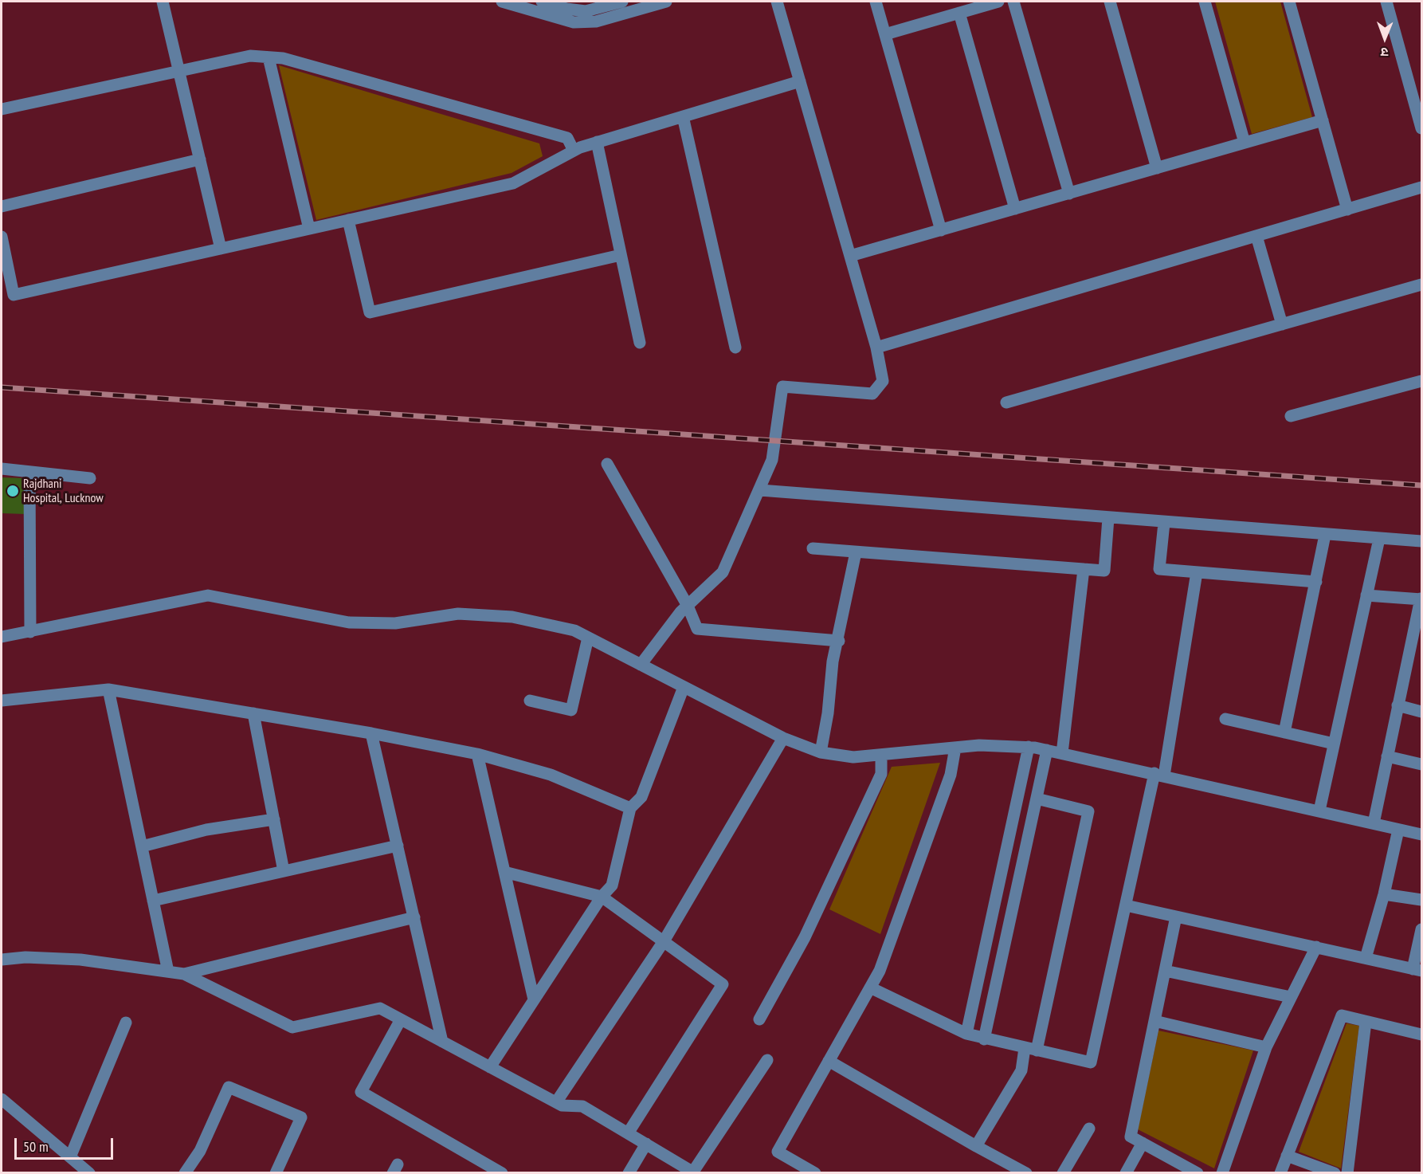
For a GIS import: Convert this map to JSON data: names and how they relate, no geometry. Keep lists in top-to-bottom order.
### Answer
{
  "places": ["Rajdhani Hospital, Lucknow"],
  "scale_bar": "50 m",
  "north": "bottom"
}
